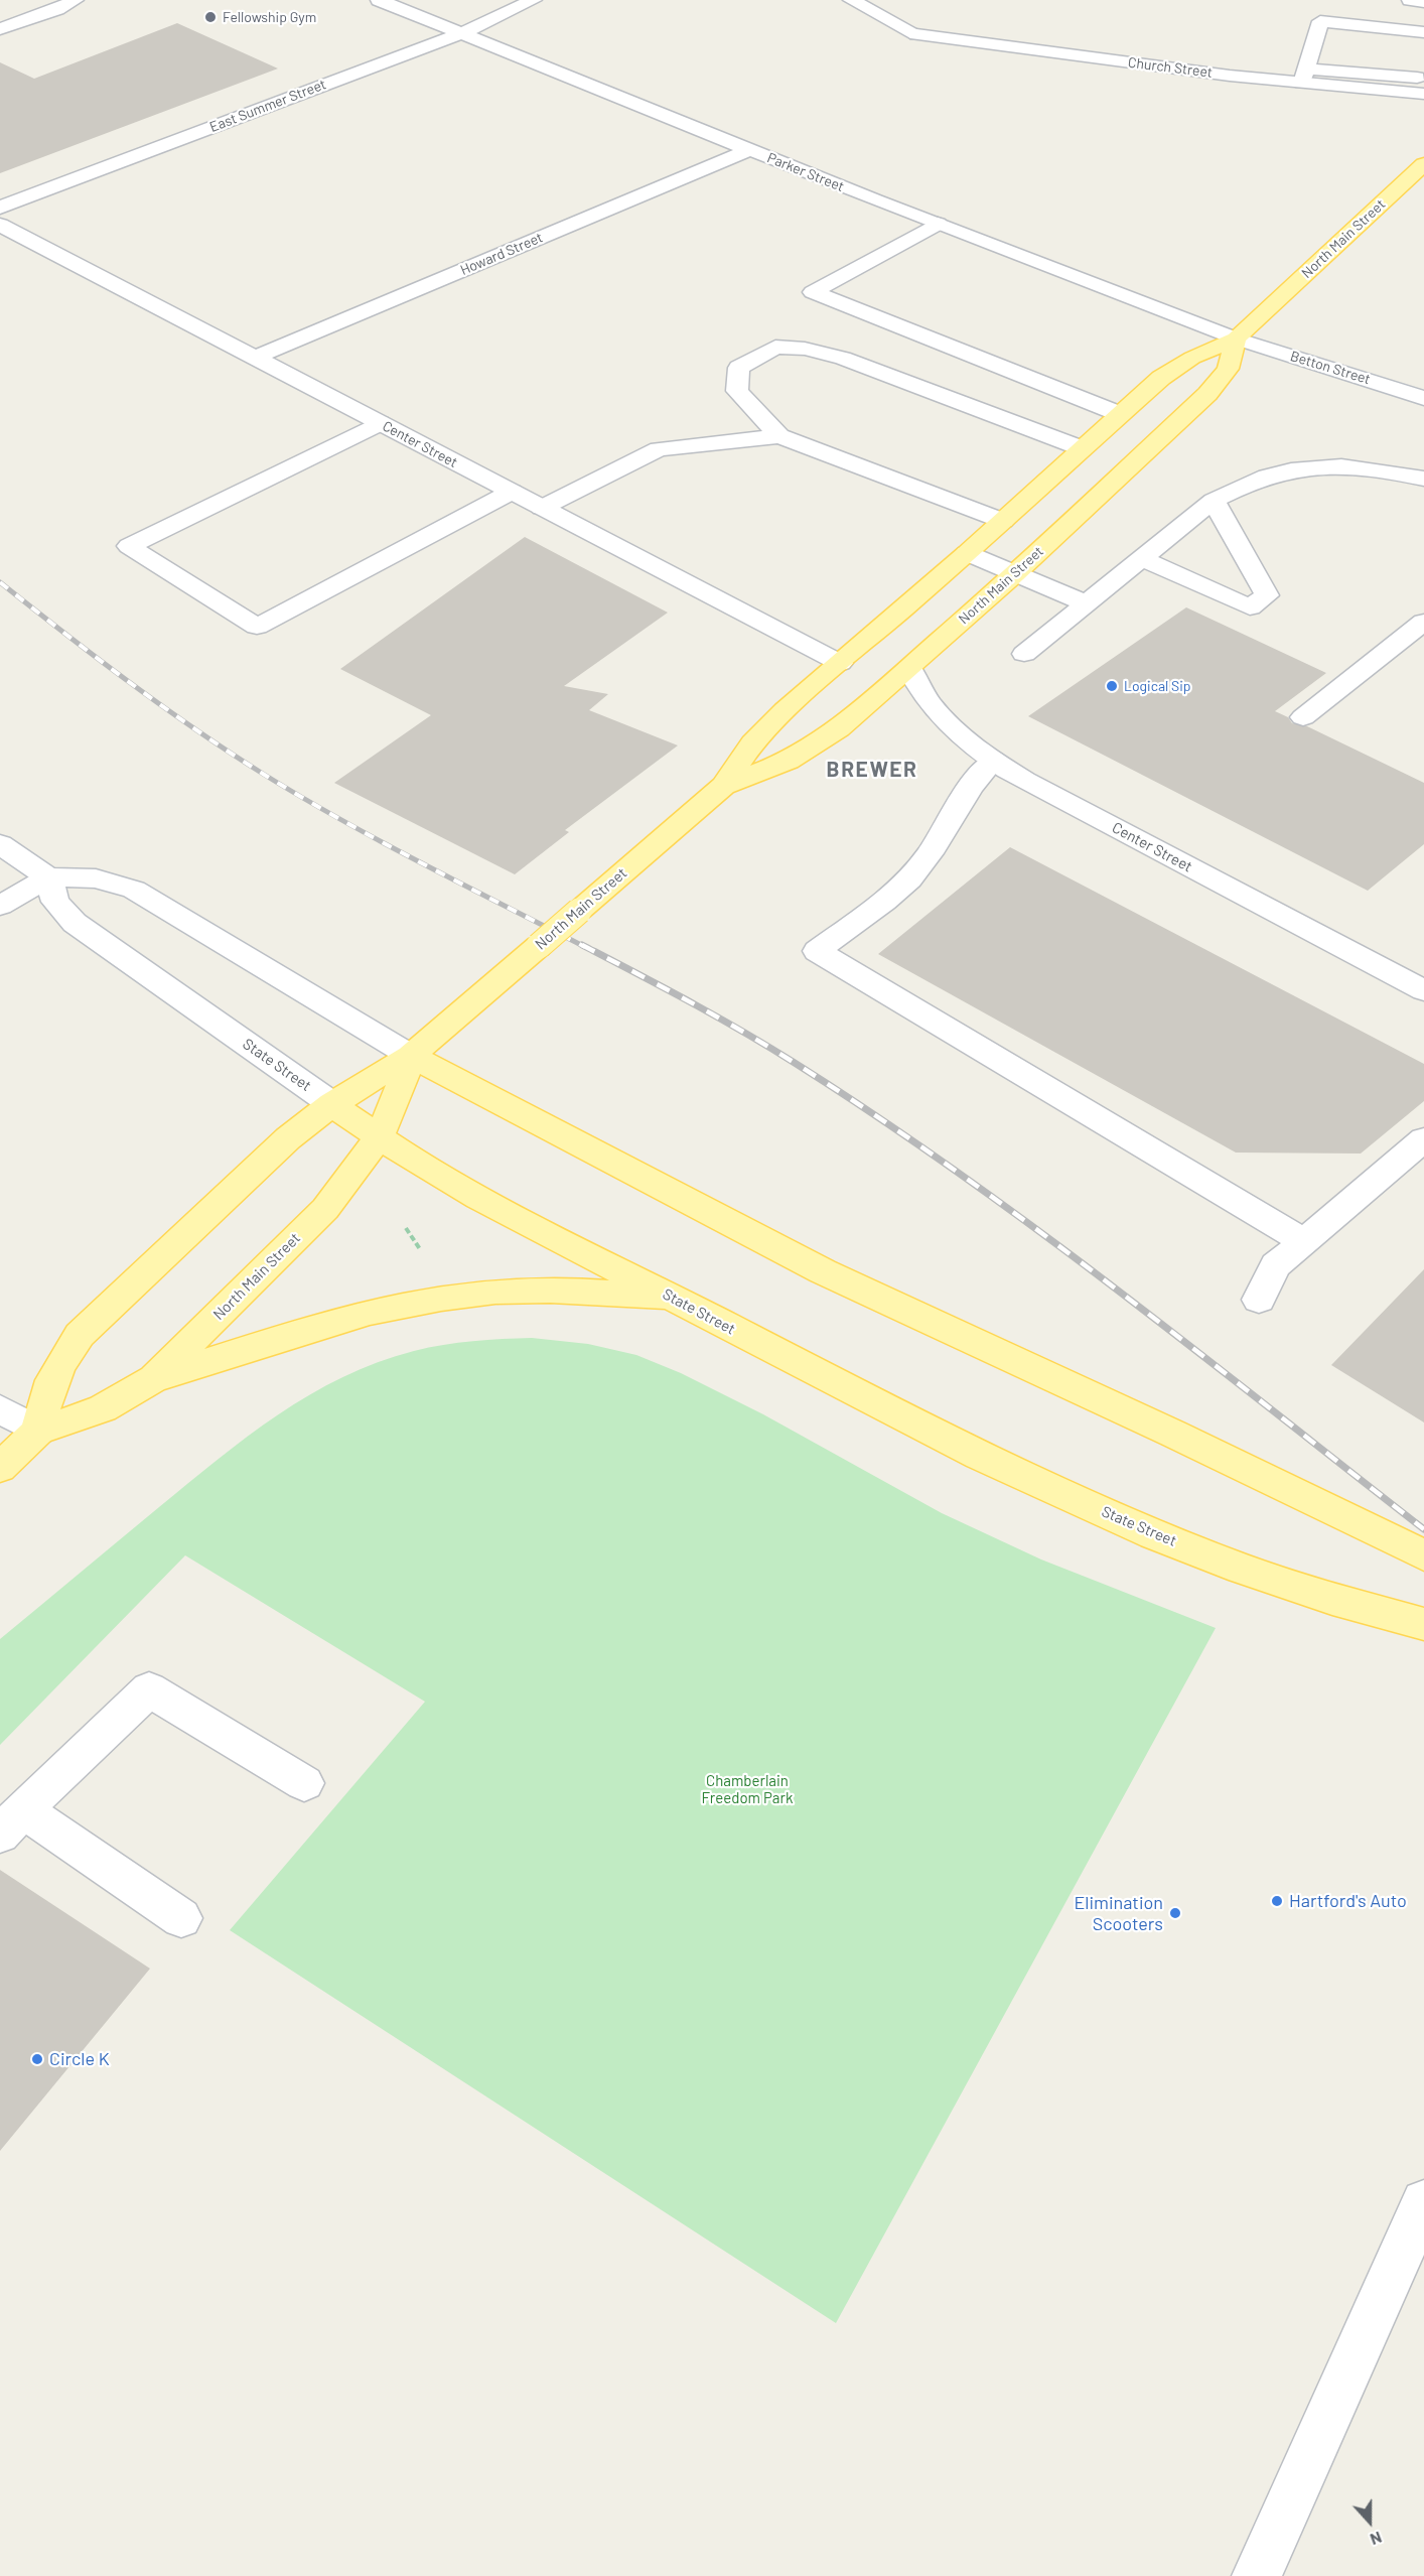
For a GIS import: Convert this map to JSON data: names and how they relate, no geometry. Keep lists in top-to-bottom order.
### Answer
{
  "streets": {
    "main road": ["North Main Street", "State Street"],
    "street": [
      "Church Street",
      "East Summer Street",
      "Parker Street",
      "Howard Street",
      "Betton Street",
      "Center Street"
    ]
  },
  "crossings": [
    ["East Summer Street", "Parker Street"],
    ["Parker Street", "North Main Street"],
    ["Parker Street", "Howard Street"],
    ["Parker Street", "Betton Street"],
    ["North Main Street", "Betton Street"],
    ["North Main Street", "Center Street"],
    ["North Main Street", "State Street"],
    ["Howard Street", "Center Street"]
  ],
  "districts": ["BREWER"],
  "parks": ["Chamberlain Freedom Park"],
  "places": [
    "Fellowship Gym",
    "Logical Sip",
    "Hartford's Auto",
    "Elimination Scooters",
    "Circle K"
  ],
  "north": "bottom"
}
